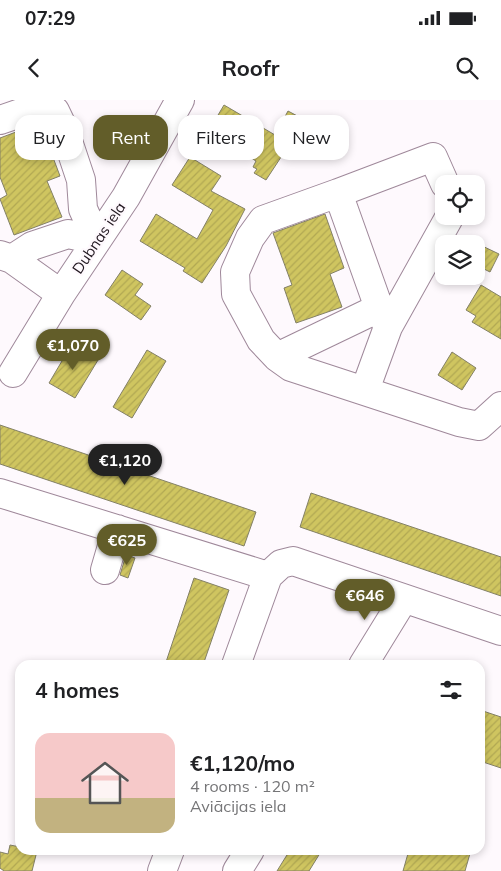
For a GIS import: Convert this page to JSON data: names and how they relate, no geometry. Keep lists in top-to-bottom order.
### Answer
{
  "streets": {
    "street": ["Dubnas iela"]
  },
  "page": {
    "status": "07:29",
    "header": "Roofr",
    "chip": [
      "Buy",
      "Rent",
      "Filters",
      "New"
    ],
    "price": [
      "€1,070",
      "€1,120",
      "€625",
      "€646"
    ],
    "heading": "4 homes",
    "list": [
      {
        "name": "€1,120/mo",
        "note": "4 rooms · 120 m² · Aviācijas iela"
      }
    ]
  }
}
